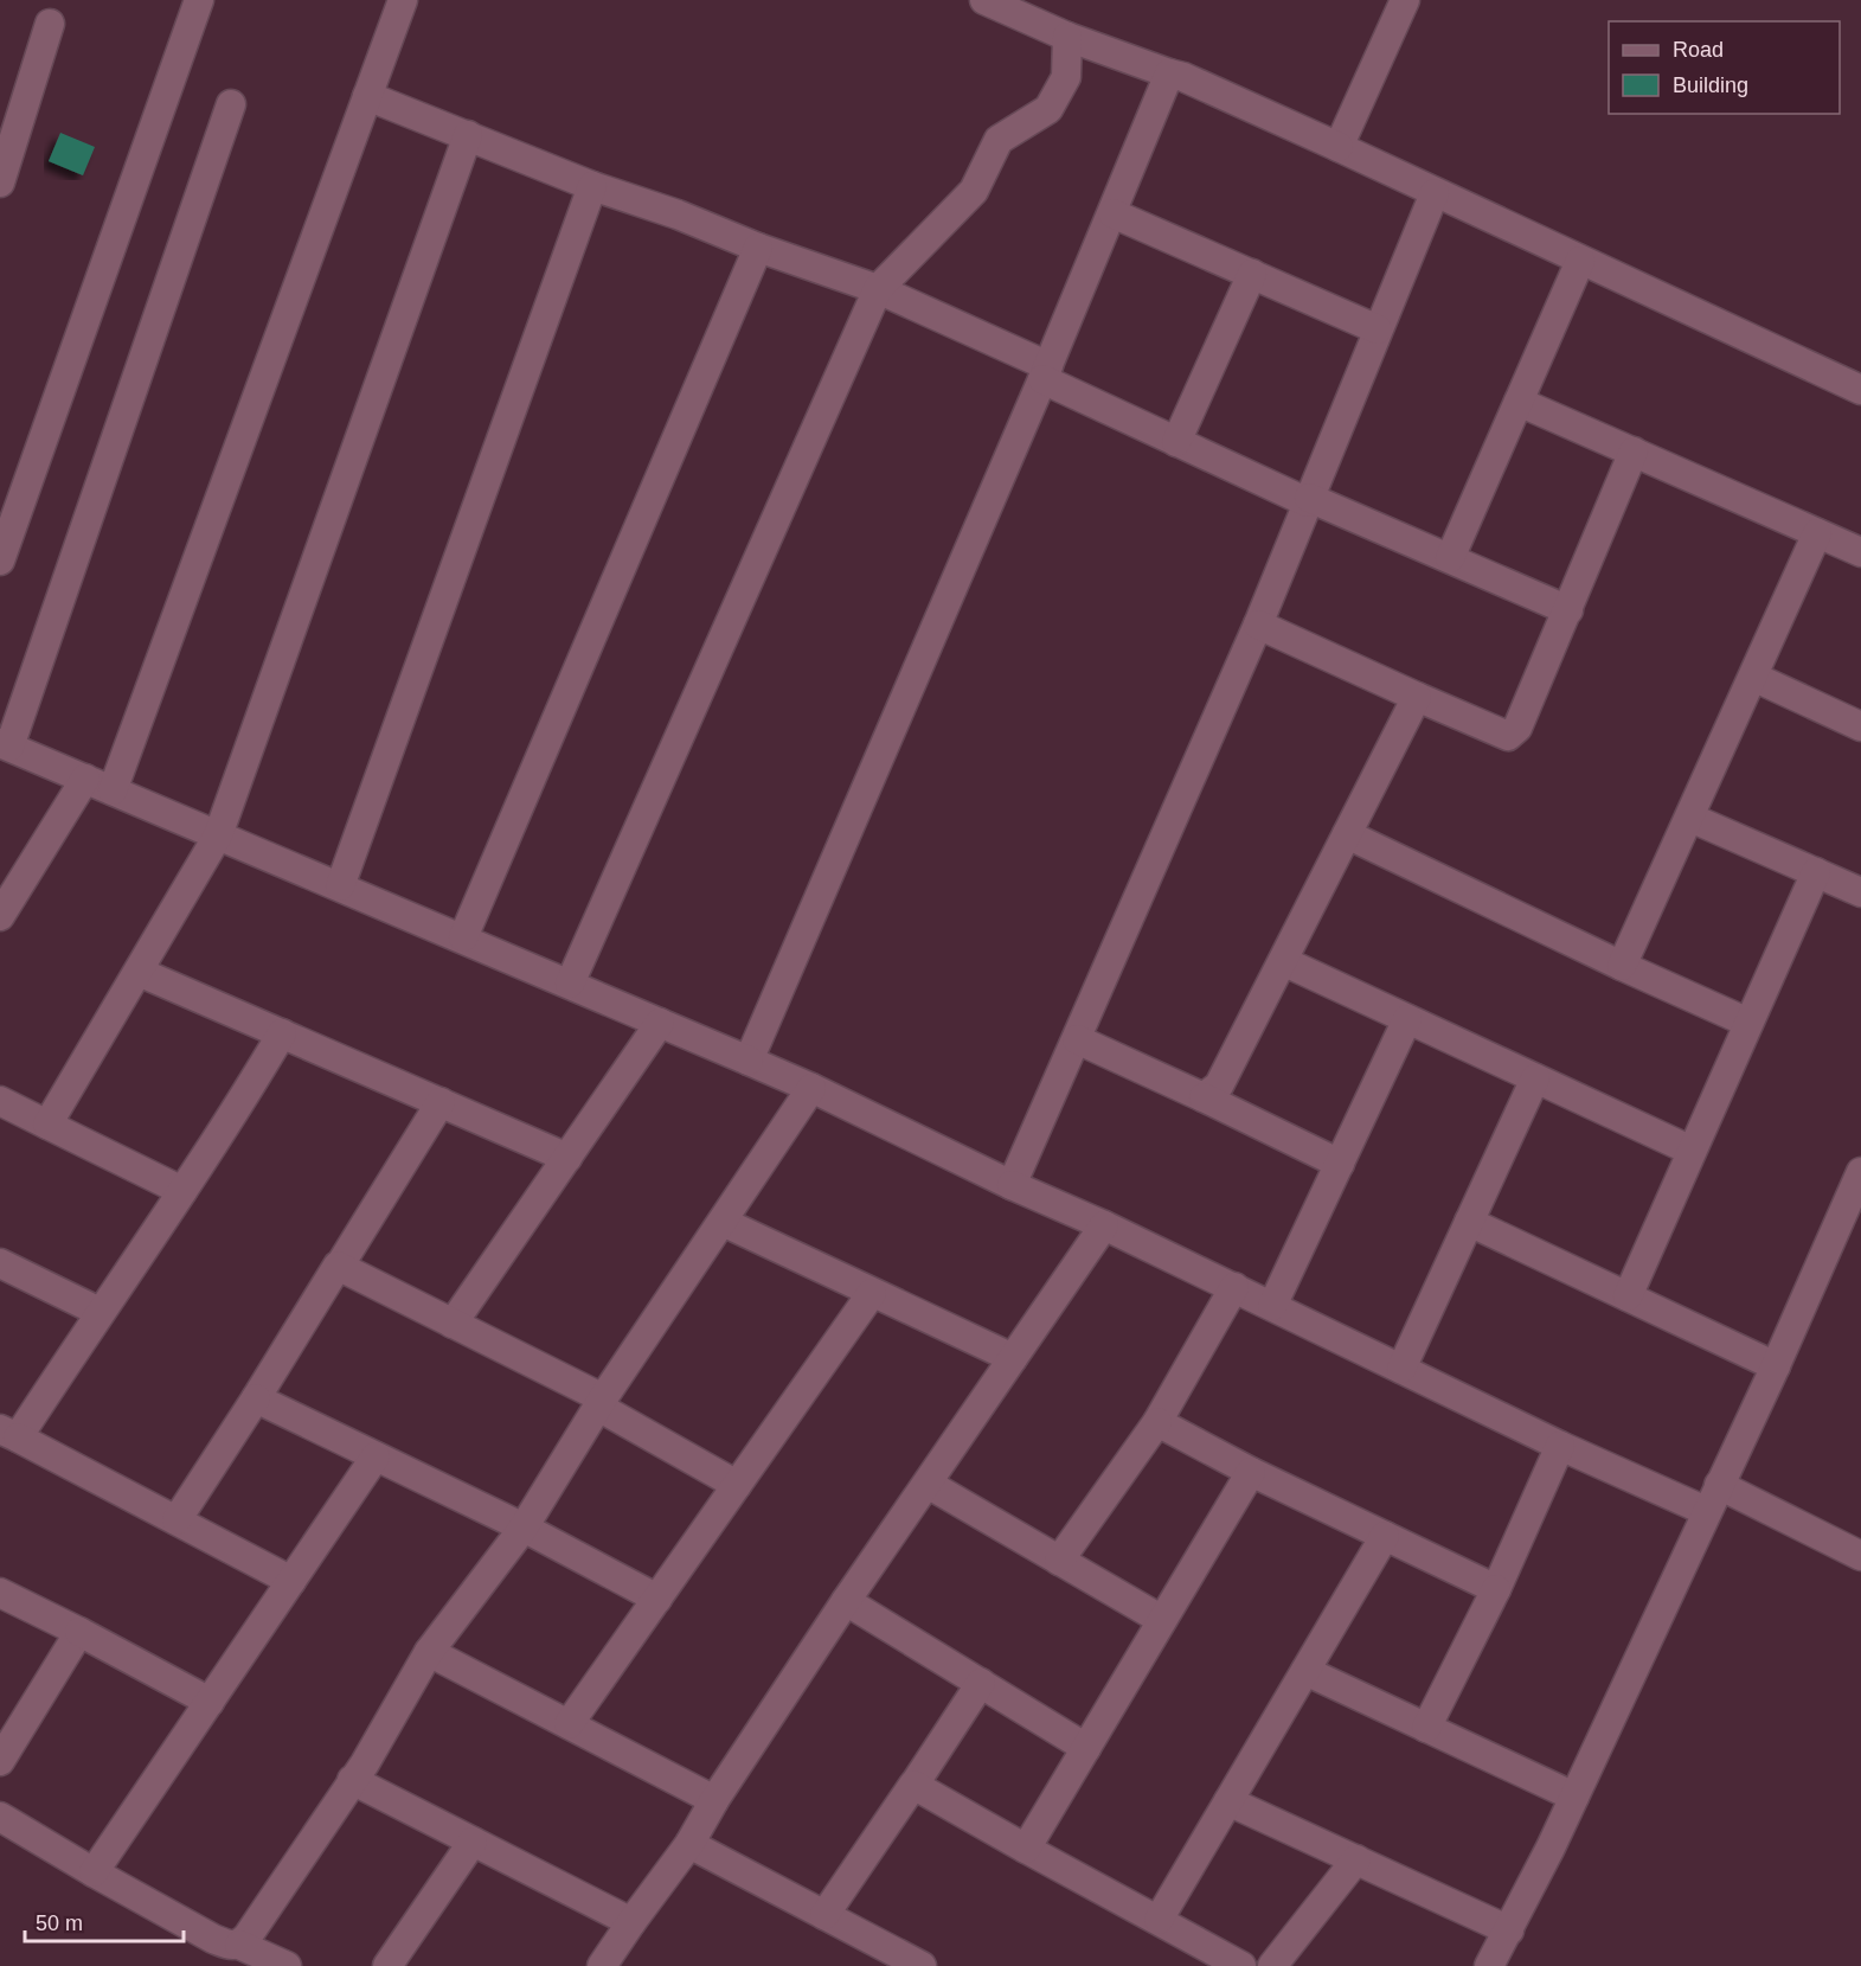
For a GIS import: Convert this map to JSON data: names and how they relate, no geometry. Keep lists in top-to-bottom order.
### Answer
{
  "legend": ["Road", "Building"],
  "scale_bar": "50 m"
}
